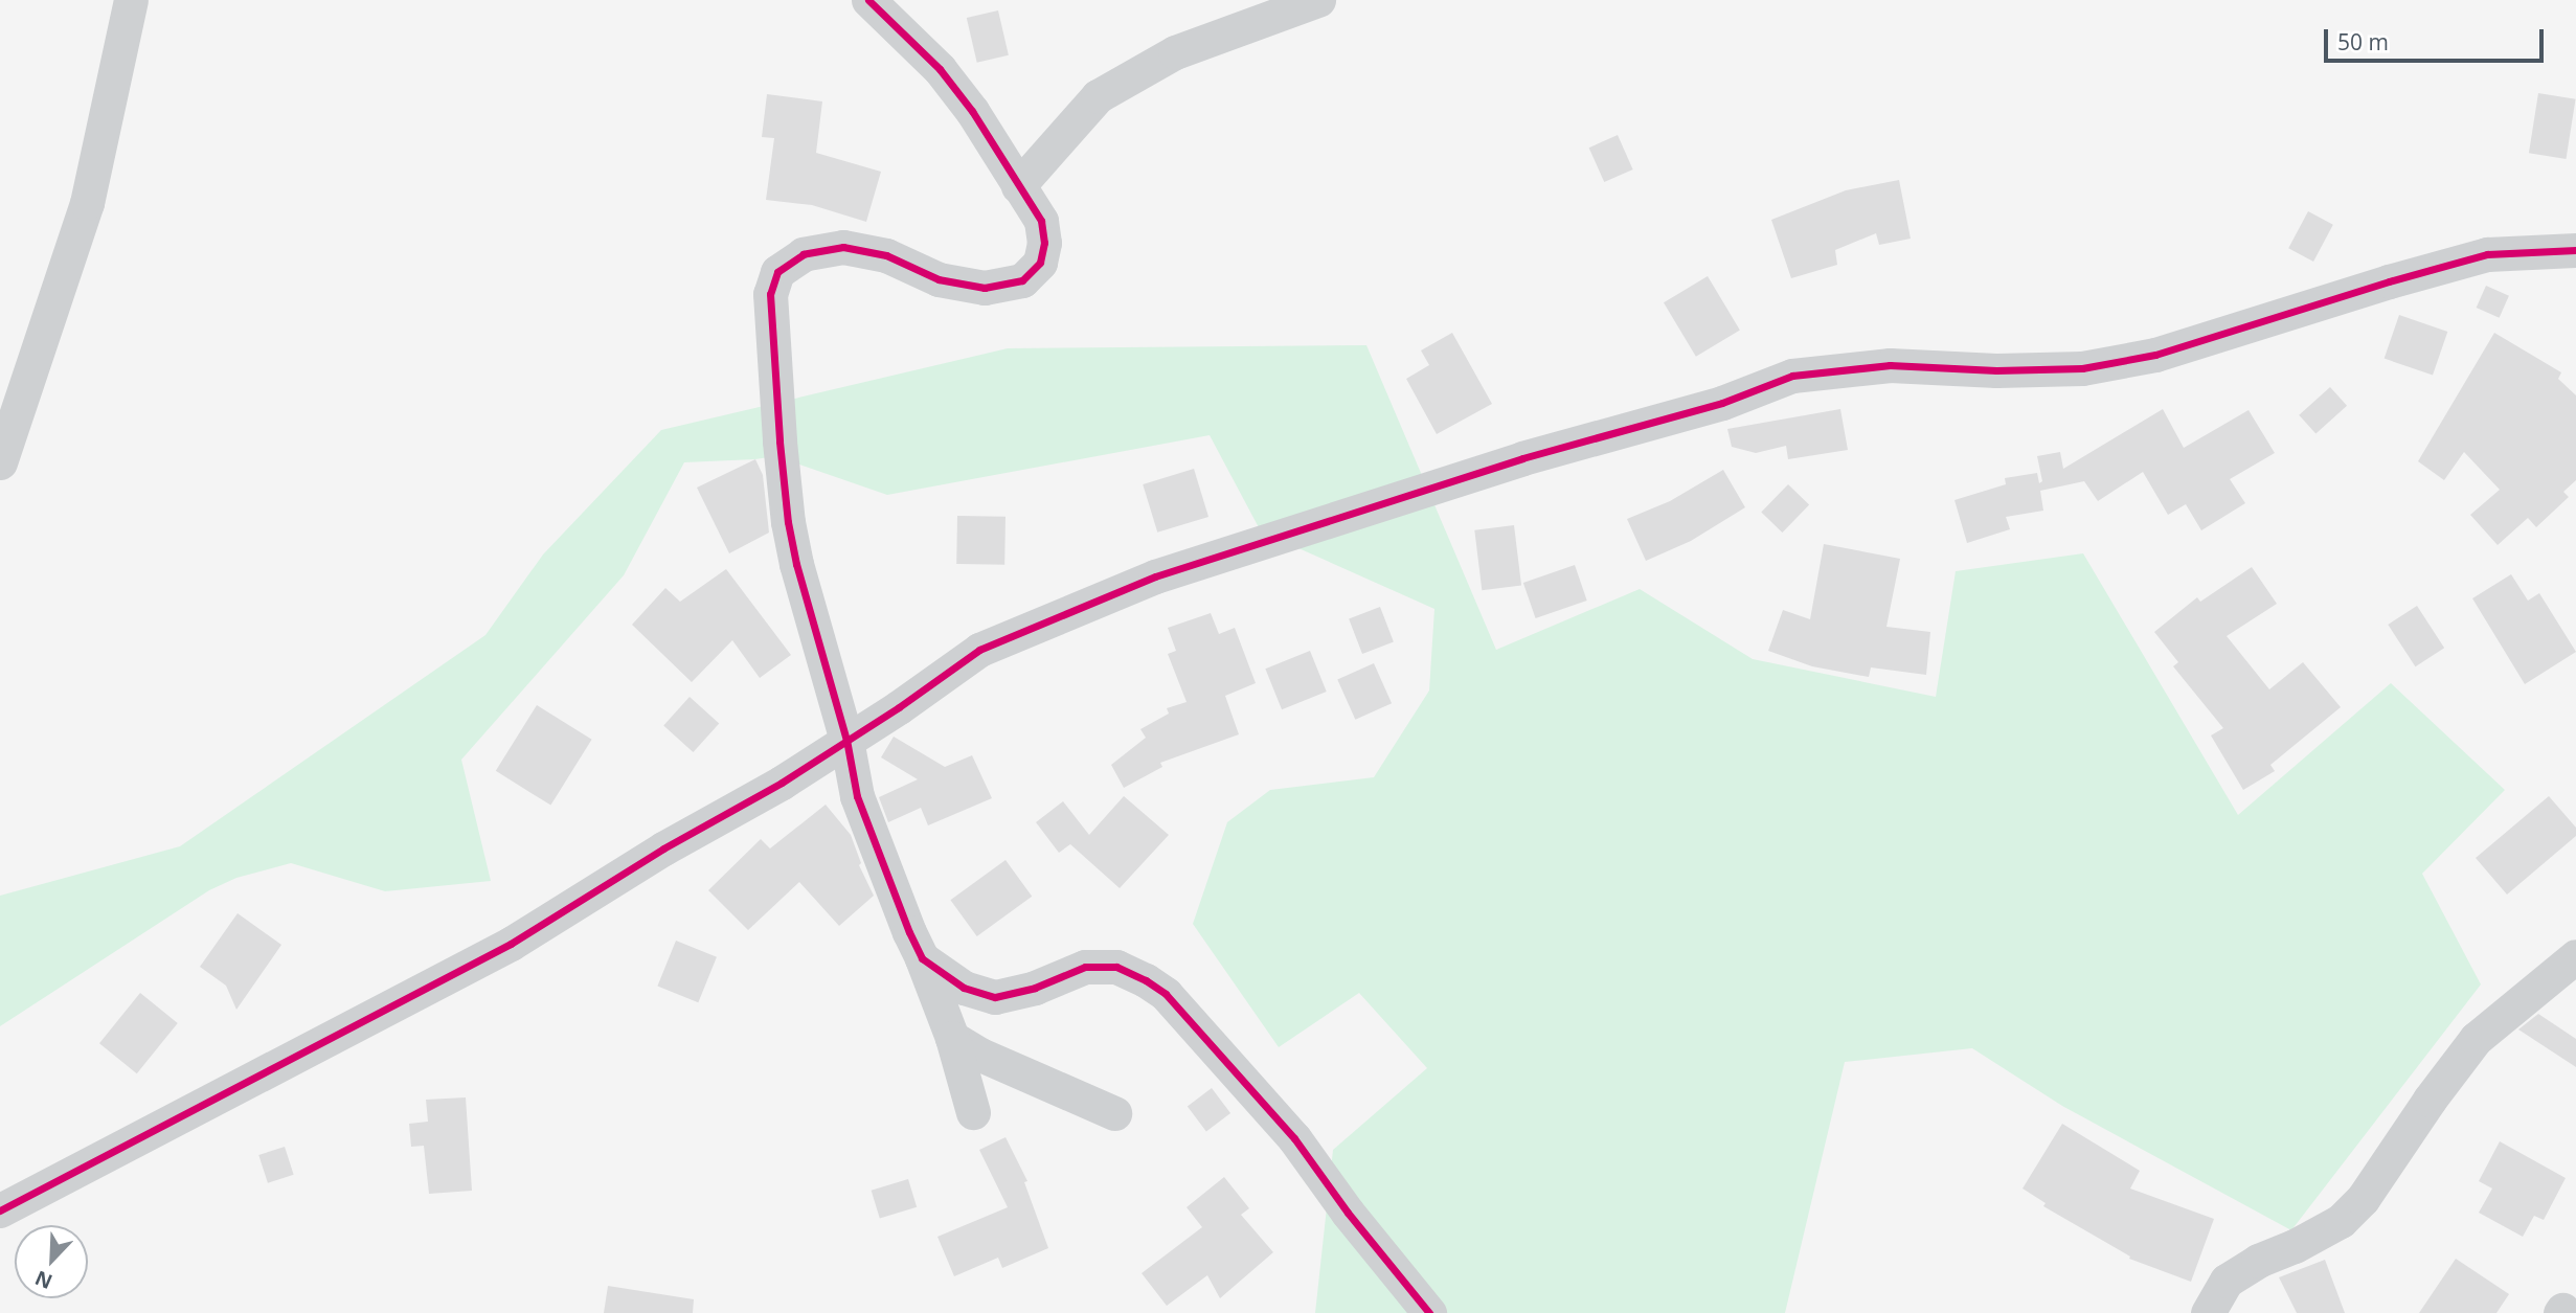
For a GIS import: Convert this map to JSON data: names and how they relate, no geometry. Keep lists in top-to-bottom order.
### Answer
{
  "scale_bar": "50 m",
  "north": "bottom left"
}
